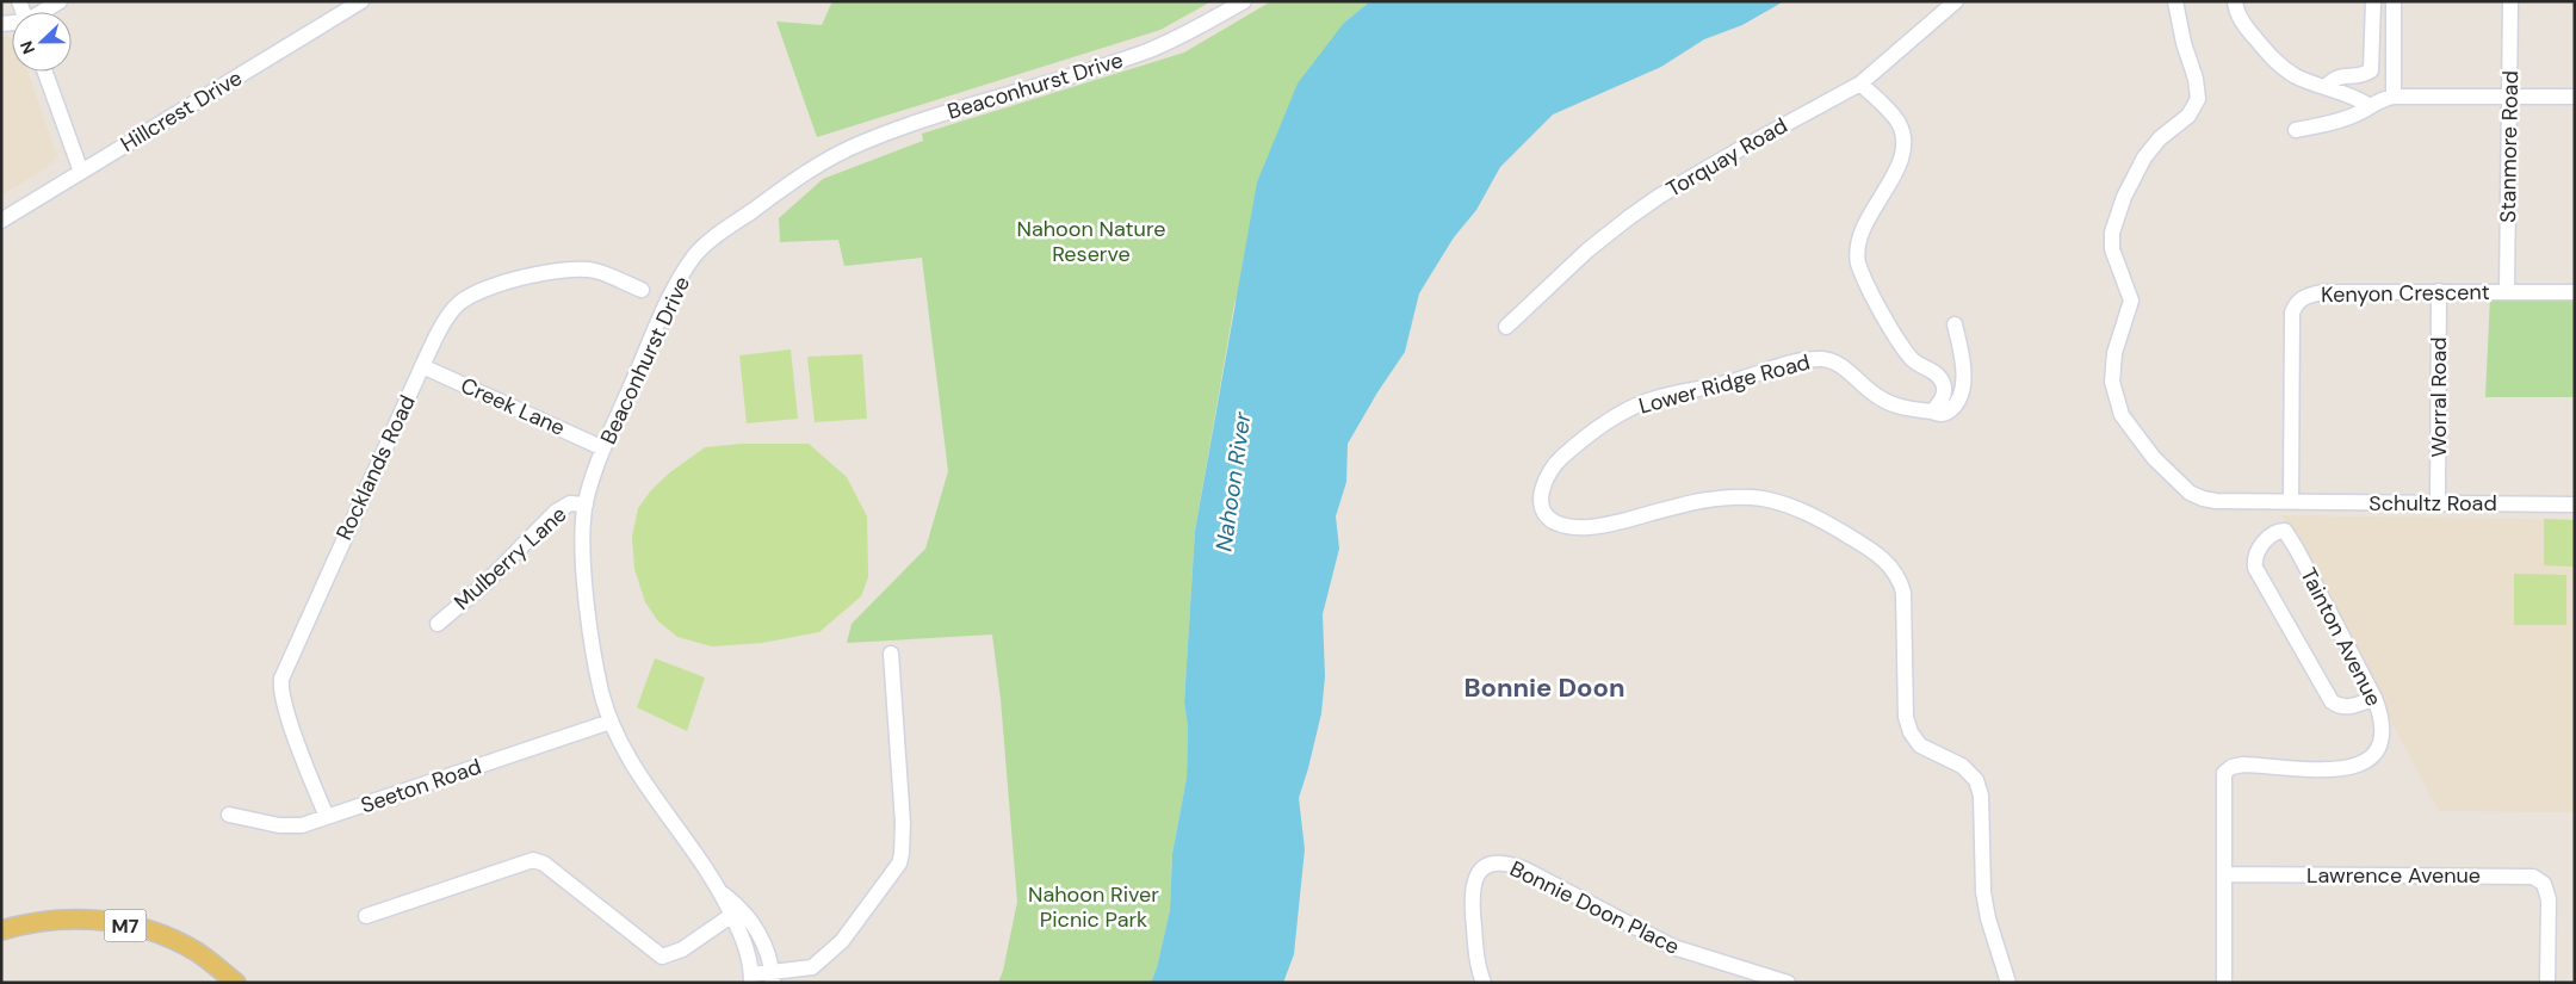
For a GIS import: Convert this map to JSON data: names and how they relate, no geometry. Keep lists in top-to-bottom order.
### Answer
{
  "streets": {
    "main road": ["M7"],
    "street": [
      "Beaconhurst Drive",
      "Hillcrest Drive",
      "Stanmore Road",
      "Torquay Road",
      "Kenyon Crescent",
      "Lower Ridge Road",
      "Worral Road",
      "Creek Lane",
      "Rocklands Road",
      "Schultz Road",
      "Mulberry Lane",
      "Tainton Avenue",
      "Seeton Road",
      "Lawrence Avenue",
      "Bonnie Doon Place"
    ]
  },
  "crossings": [
    ["Beaconhurst Drive", "Creek Lane"],
    ["Beaconhurst Drive", "Mulberry Lane"],
    ["Beaconhurst Drive", "Seeton Road"],
    ["Stanmore Road", "Kenyon Crescent"],
    ["Kenyon Crescent", "Worral Road"],
    ["Kenyon Crescent", "Schultz Road"],
    ["Worral Road", "Schultz Road"],
    ["Creek Lane", "Rocklands Road"],
    ["Rocklands Road", "Seeton Road"],
    ["Tainton Avenue", "Lawrence Avenue"]
  ],
  "districts": ["Bonnie Doon"],
  "water": ["Nahoon River"],
  "parks": ["Nahoon Nature Reserve", "Nahoon River Picnic Park"],
  "north": "left"
}
